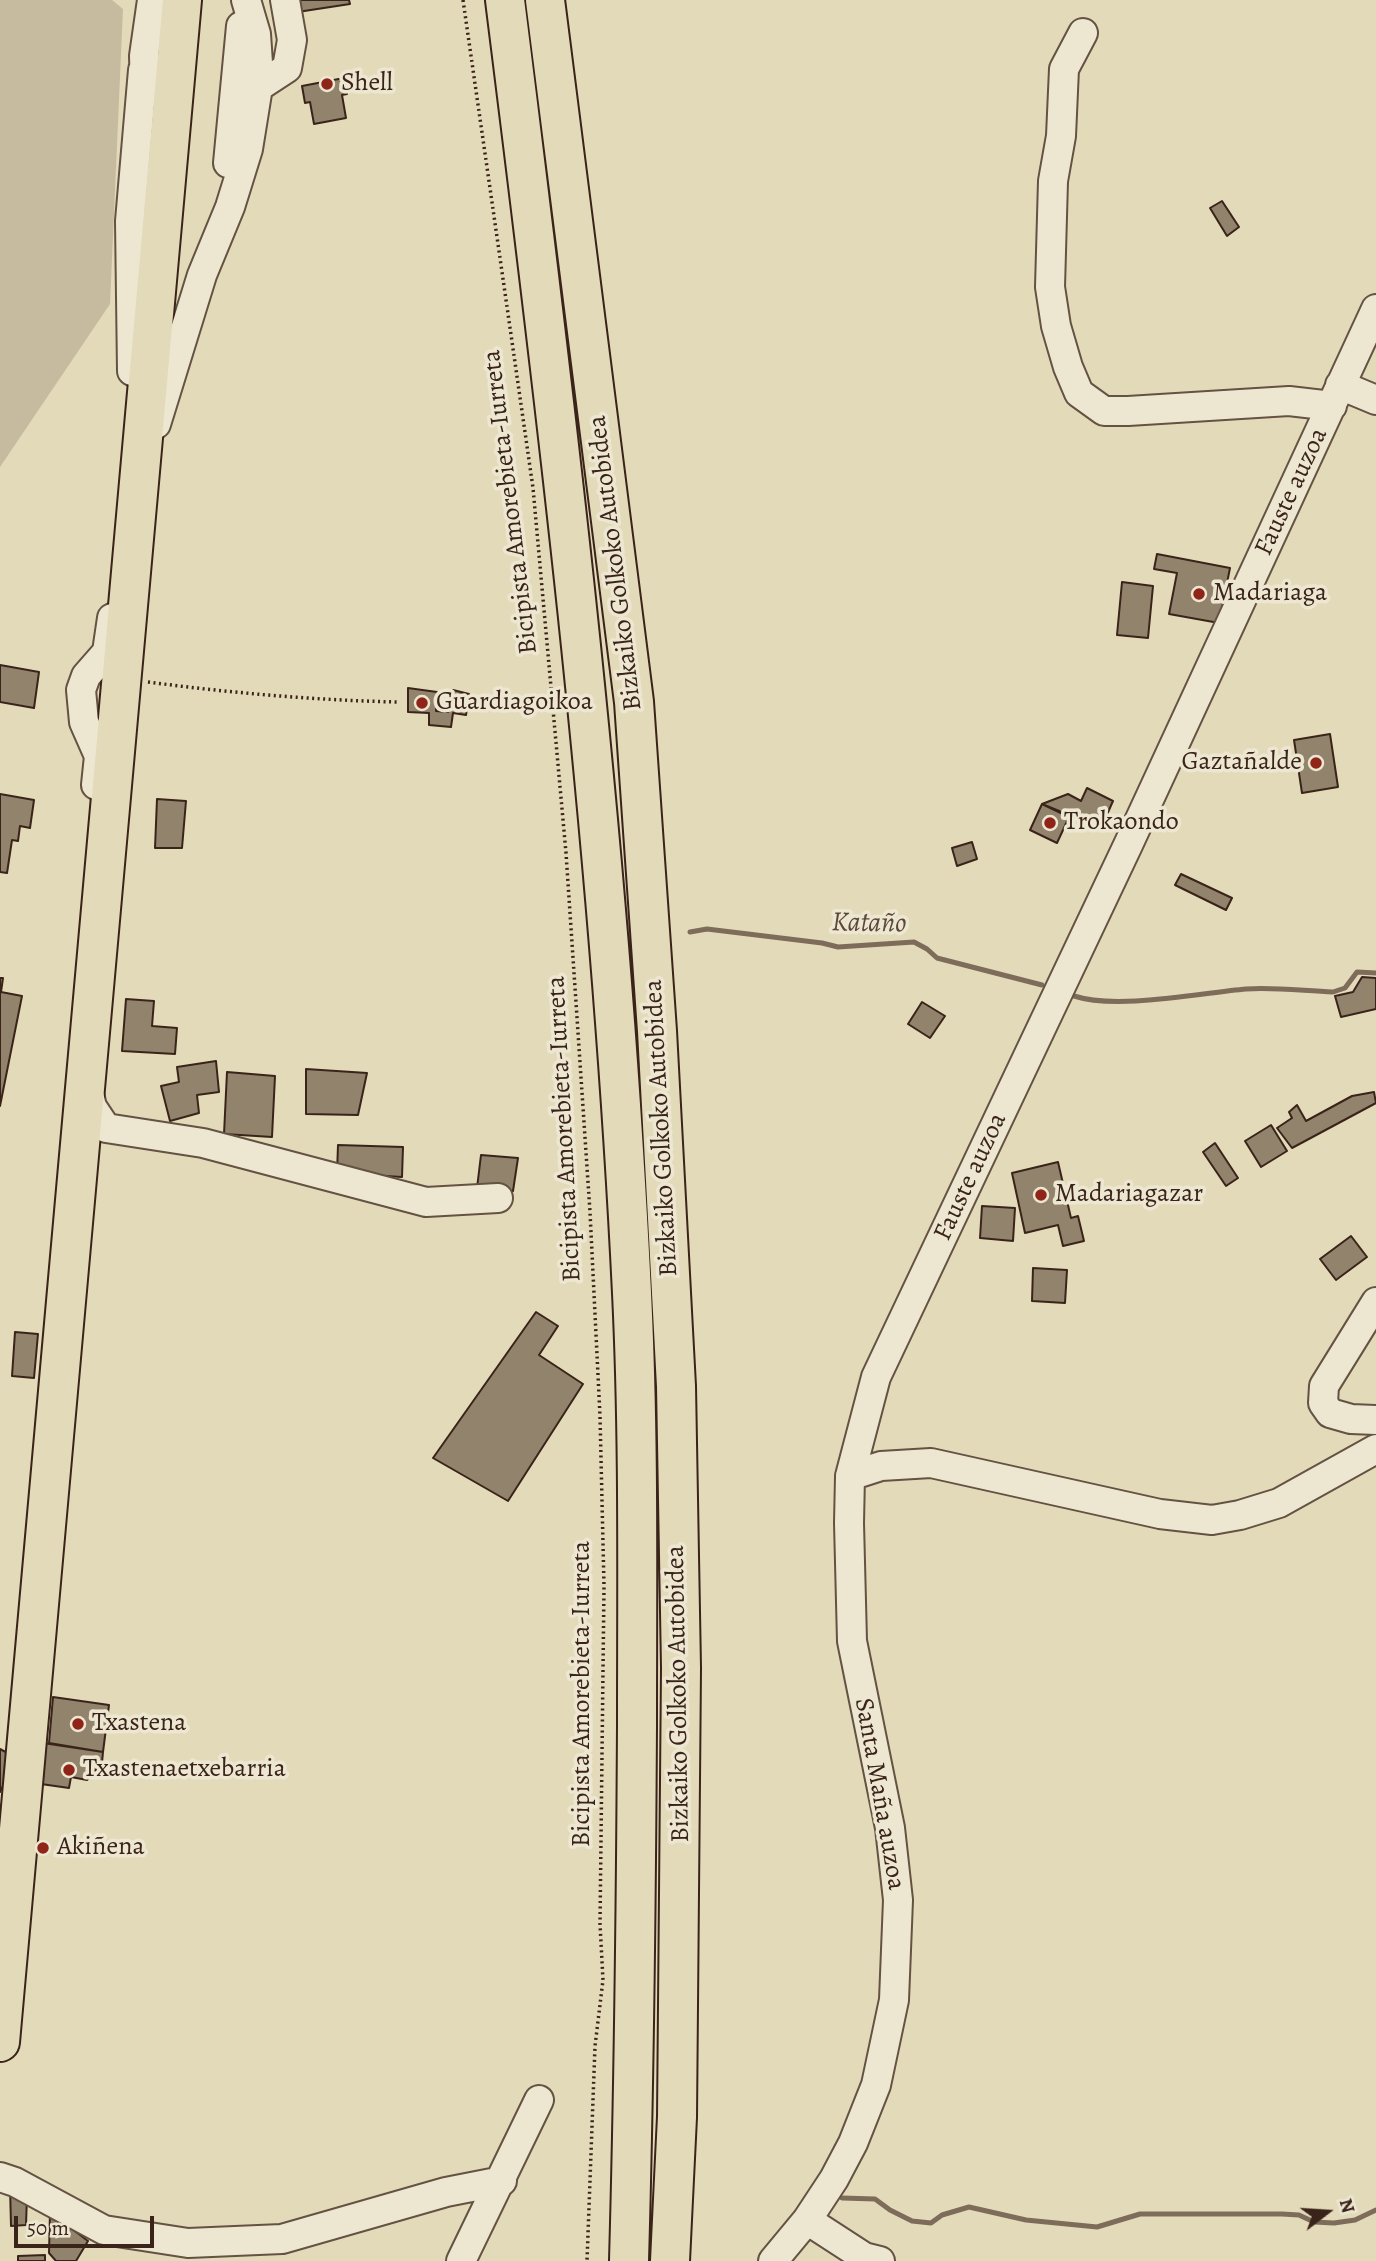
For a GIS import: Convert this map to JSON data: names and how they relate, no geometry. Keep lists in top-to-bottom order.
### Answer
{
  "streets": {
    "highway": ["Bizkaiko Golkoko Autobidea"],
    "street": ["Fauste auzoa", "Santa Maña auzoa"],
    "path": ["Bicipista Amorebieta-Iurreta"]
  },
  "crossings": [
    ["Fauste auzoa", "Santa Maña auzoa"]
  ],
  "water": ["Kataño"],
  "places": [
    "Shell",
    "Madariaga",
    "Guardiagoikoa",
    "Gaztañalde",
    "Trokaondo",
    "Madariagazar",
    "Txastena",
    "Txastenaetxebarria",
    "Akiñena"
  ],
  "scale_bar": "50 m",
  "north": "right"
}
